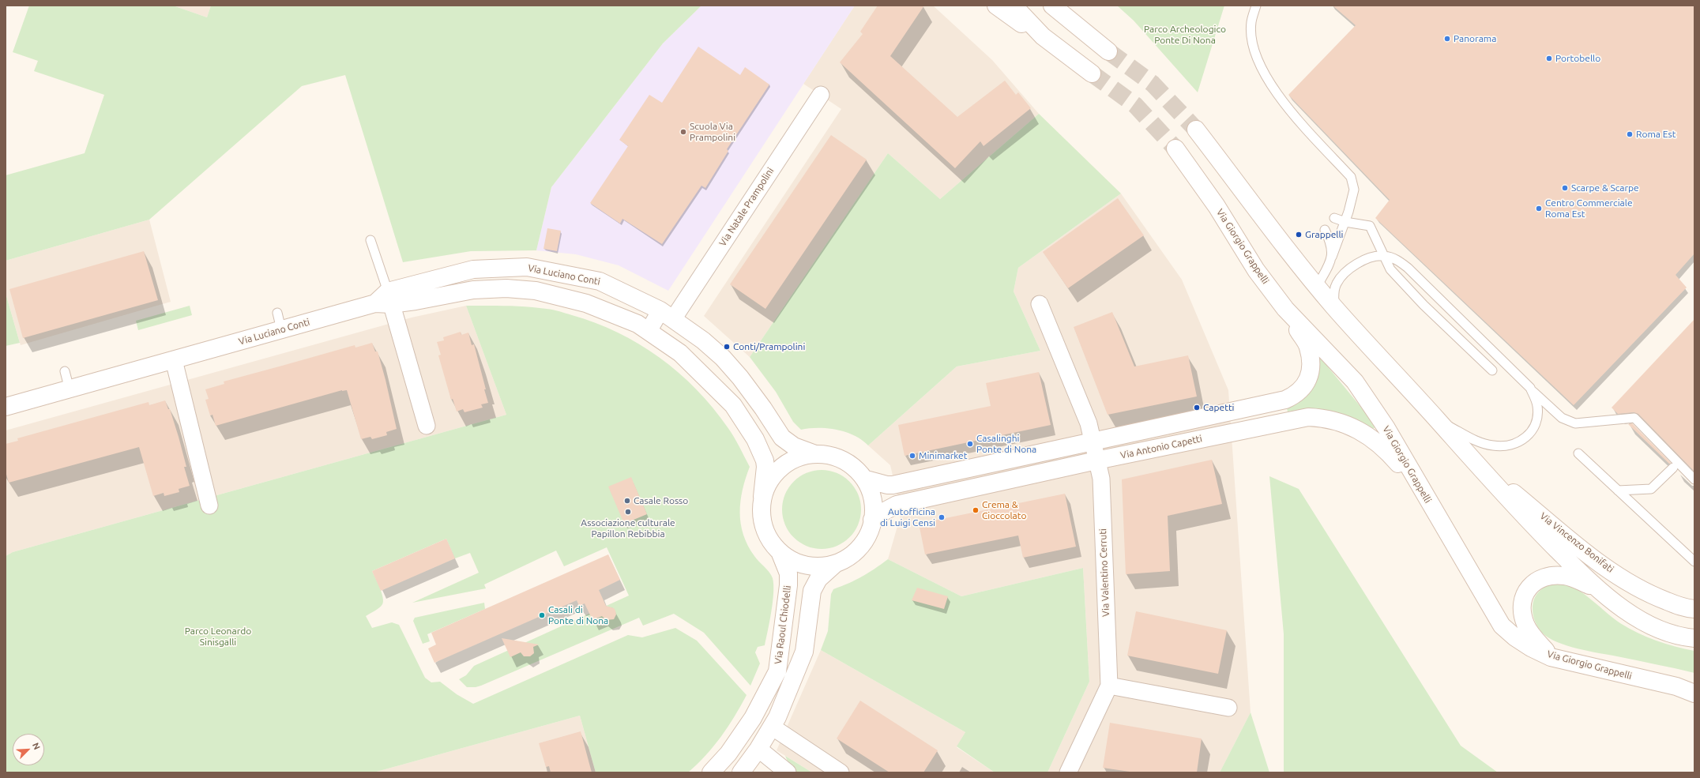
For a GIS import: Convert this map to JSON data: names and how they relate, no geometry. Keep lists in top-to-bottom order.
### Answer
{
  "streets": {
    "main road": [
      "Via Giorgio Grappelli",
      "Via Luciano Conti",
      "Via Antonio Capetti",
      "Via Vincenzo Bonifati",
      "Via Raoul Chiodelli"
    ],
    "street": ["Via Natale Prampolini", "Via Valentino Cerruti"]
  },
  "crossings": [
    ["Via Natale Prampolini", "Via Luciano Conti"],
    ["Via Giorgio Grappelli", "Via Antonio Capetti"],
    ["Via Antonio Capetti", "Via Valentino Cerruti"]
  ],
  "parks": ["Parco Archeologico Ponte Di Nona", "Parco Leonardo Sinisgalli"],
  "places": [
    "Panorama",
    "Portobello",
    "Scuola Via Prampolini",
    "Roma Est",
    "Scarpe & Scarpe",
    "Centro Commerciale Roma Est",
    "Grappelli",
    "Conti/Prampolini",
    "Capetti",
    "Casalinghi Ponte di Nona",
    "Minimarket",
    "Casale Rosso",
    "Crema & Cioccolato",
    "Associazione culturale Papillon Rebibbia",
    "Autofficina di Luigi Censi",
    "Casali di Ponte di Nona"
  ],
  "north": "top right"
}
